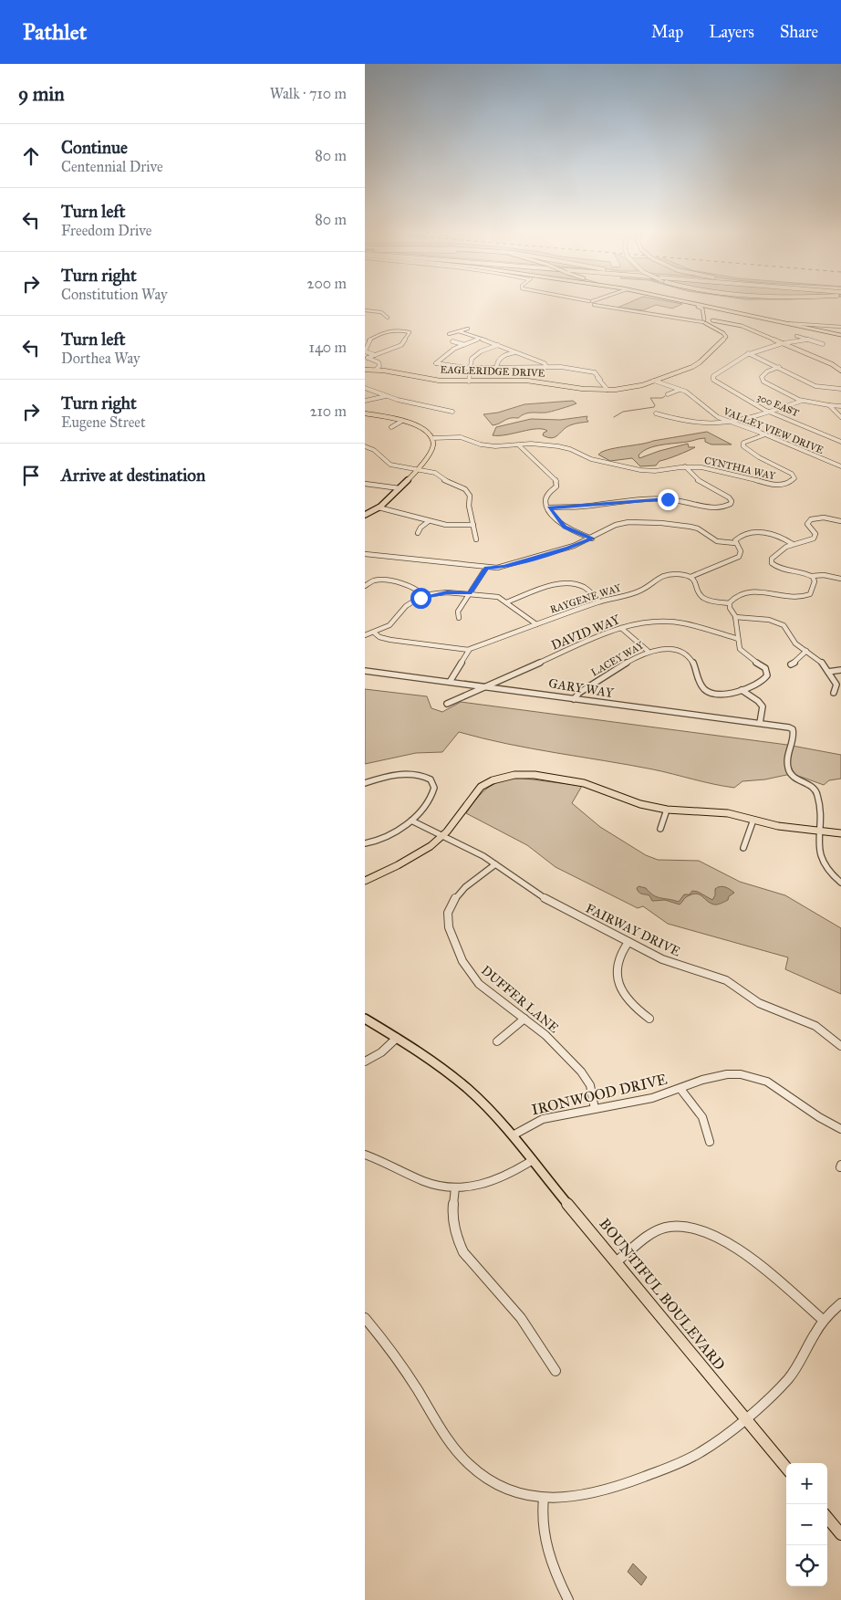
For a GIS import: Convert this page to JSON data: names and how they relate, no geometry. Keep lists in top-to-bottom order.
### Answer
{
  "streets": {
    "main road": ["EAGLERIDGE DRIVE", "BOUNTIFUL BOULEVARD"],
    "street": [
      "300 EAST",
      "VALLEY VIEW DRIVE",
      "CYNTHIA WAY",
      "RAYGENE WAY",
      "DAVID WAY",
      "LACEY WAY",
      "GARY WAY",
      "FAIRWAY DRIVE",
      "DUFFER LANE",
      "IRONWOOD DRIVE"
    ]
  },
  "crossings": [
    ["EAGLERIDGE DRIVE", "VALLEY VIEW DRIVE"],
    ["VALLEY VIEW DRIVE", "CYNTHIA WAY"],
    ["DAVID WAY", "LACEY WAY"],
    ["DAVID WAY", "GARY WAY"],
    ["LACEY WAY", "GARY WAY"],
    ["FAIRWAY DRIVE", "DUFFER LANE"],
    ["DUFFER LANE", "IRONWOOD DRIVE"],
    ["IRONWOOD DRIVE", "BOUNTIFUL BOULEVARD"]
  ],
  "page": {
    "header": "Pathlet",
    "nav": ["Map", "Layers", "Share"],
    "heading": ["9 min", "Walk · 710 m"],
    "list": [
      ["Continue", "Centennial Drive", "80 m"],
      ["Turn left", "Freedom Drive", "80 m"],
      ["Turn right", "Constitution Way", "200 m"],
      ["Turn left", "Dorthea Way", "140 m"],
      ["Turn right", "Eugene Street", "210 m"],
      "Arrive at destination"
    ],
    "map_buttons": ["+", "−"]
  }
}
